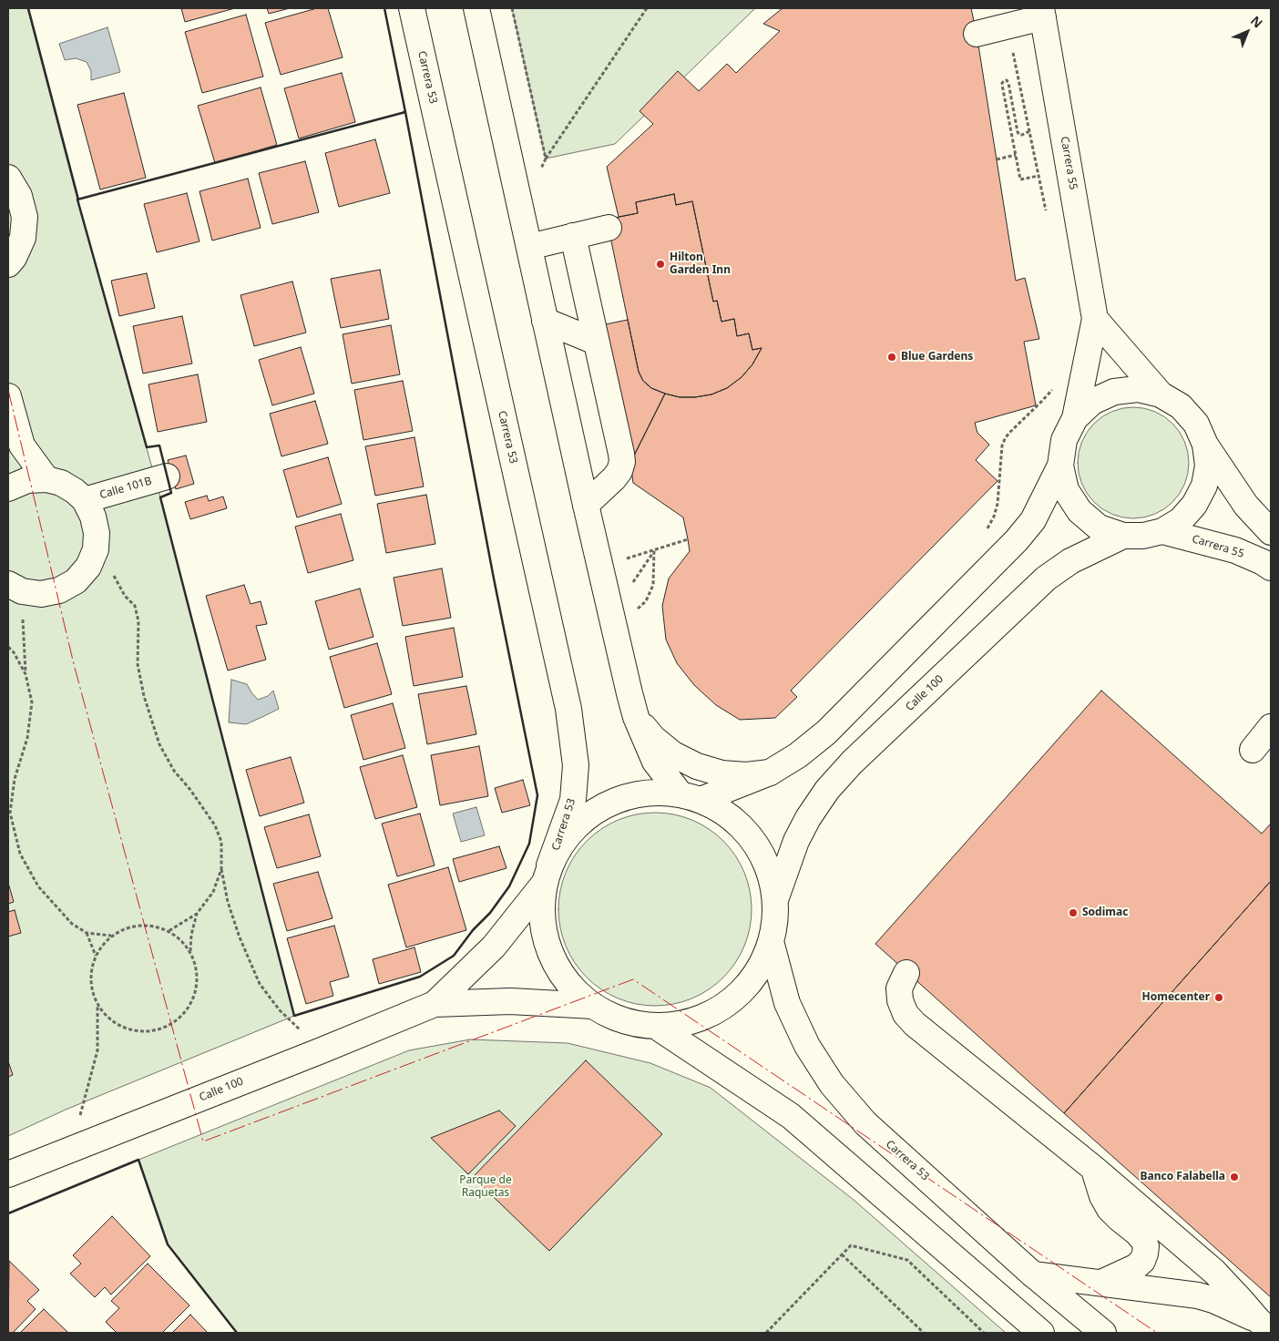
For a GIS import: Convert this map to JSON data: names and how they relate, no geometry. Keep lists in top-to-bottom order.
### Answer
{
  "streets": {
    "main road": [
      "Carrera 53",
      "Carrera 55",
      "Calle 101B",
      "Calle 100"
    ]
  },
  "crossings": [
    ["Carrera 53", "Calle 100"],
    ["Carrera 55", "Calle 100"]
  ],
  "parks": ["Parque de Raquetas"],
  "places": [
    "Hilton Garden Inn",
    "Blue Gardens",
    "Sodimac",
    "Homecenter",
    "Banco Falabella"
  ],
  "north": "top right"
}
